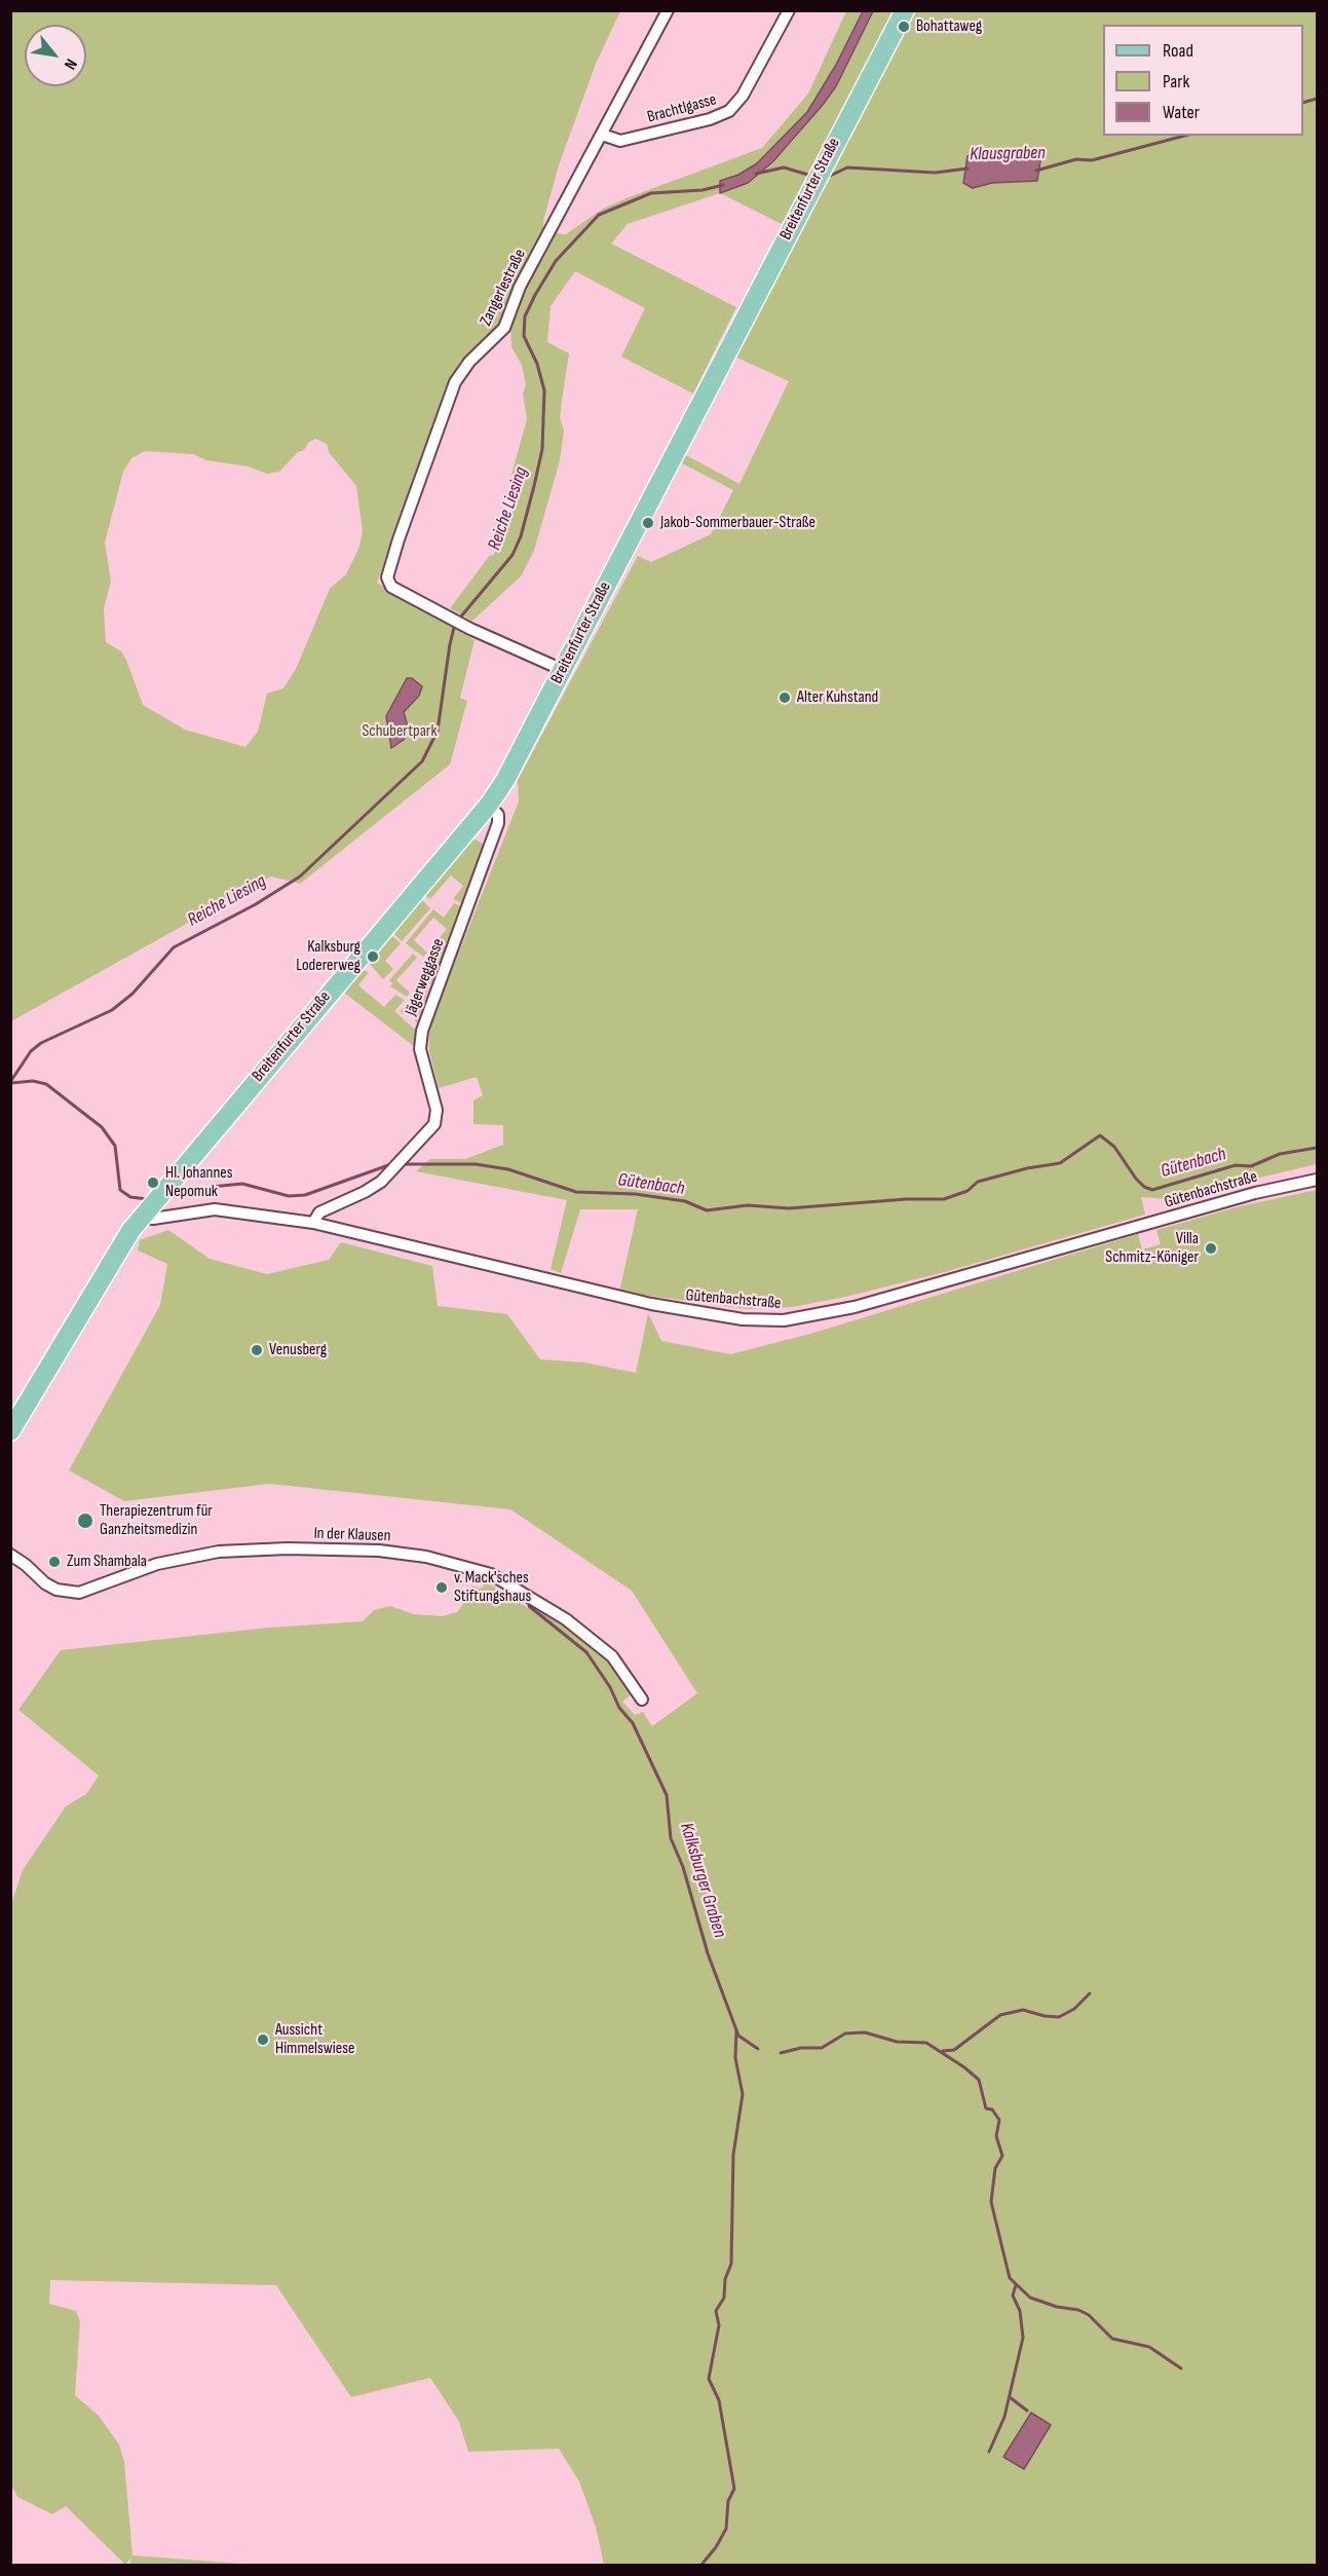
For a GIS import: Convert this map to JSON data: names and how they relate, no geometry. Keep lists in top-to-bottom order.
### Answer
{
  "streets": {
    "main road": ["Breitenfurter Straße"],
    "street": [
      "Brachtlgasse",
      "Zangerlestraße",
      "Jägerweggasse",
      "Gütenbachstraße",
      "In der Klausen"
    ]
  },
  "crossings": [
    ["Brachtlgasse", "Zangerlestraße"],
    ["Breitenfurter Straße", "Zangerlestraße"],
    ["Breitenfurter Straße", "Jägerweggasse"],
    ["Breitenfurter Straße", "Gütenbachstraße"],
    ["Jägerweggasse", "Gütenbachstraße"]
  ],
  "water": [
    "Klausgraben",
    "Reiche Liesing",
    "Gütenbach",
    "Kalksburger Graben"
  ],
  "parks": ["Schubertpark"],
  "places": [
    "Bohattaweg",
    "Jakob-Sommerbauer-Straße",
    "Alter Kuhstand",
    "Kalksburg Lodererweg",
    "Hl. Johannes Nepomuk",
    "Villa Schmitz-Königer",
    "Venusberg",
    "Therapiezentrum für Ganzheitsmedizin",
    "Zum Shambala",
    "v. Mack'sches Stiftungshaus",
    "Aussicht Himmelswiese"
  ],
  "legend": ["Road", "Park", "Water"],
  "north": "bottom right"
}
